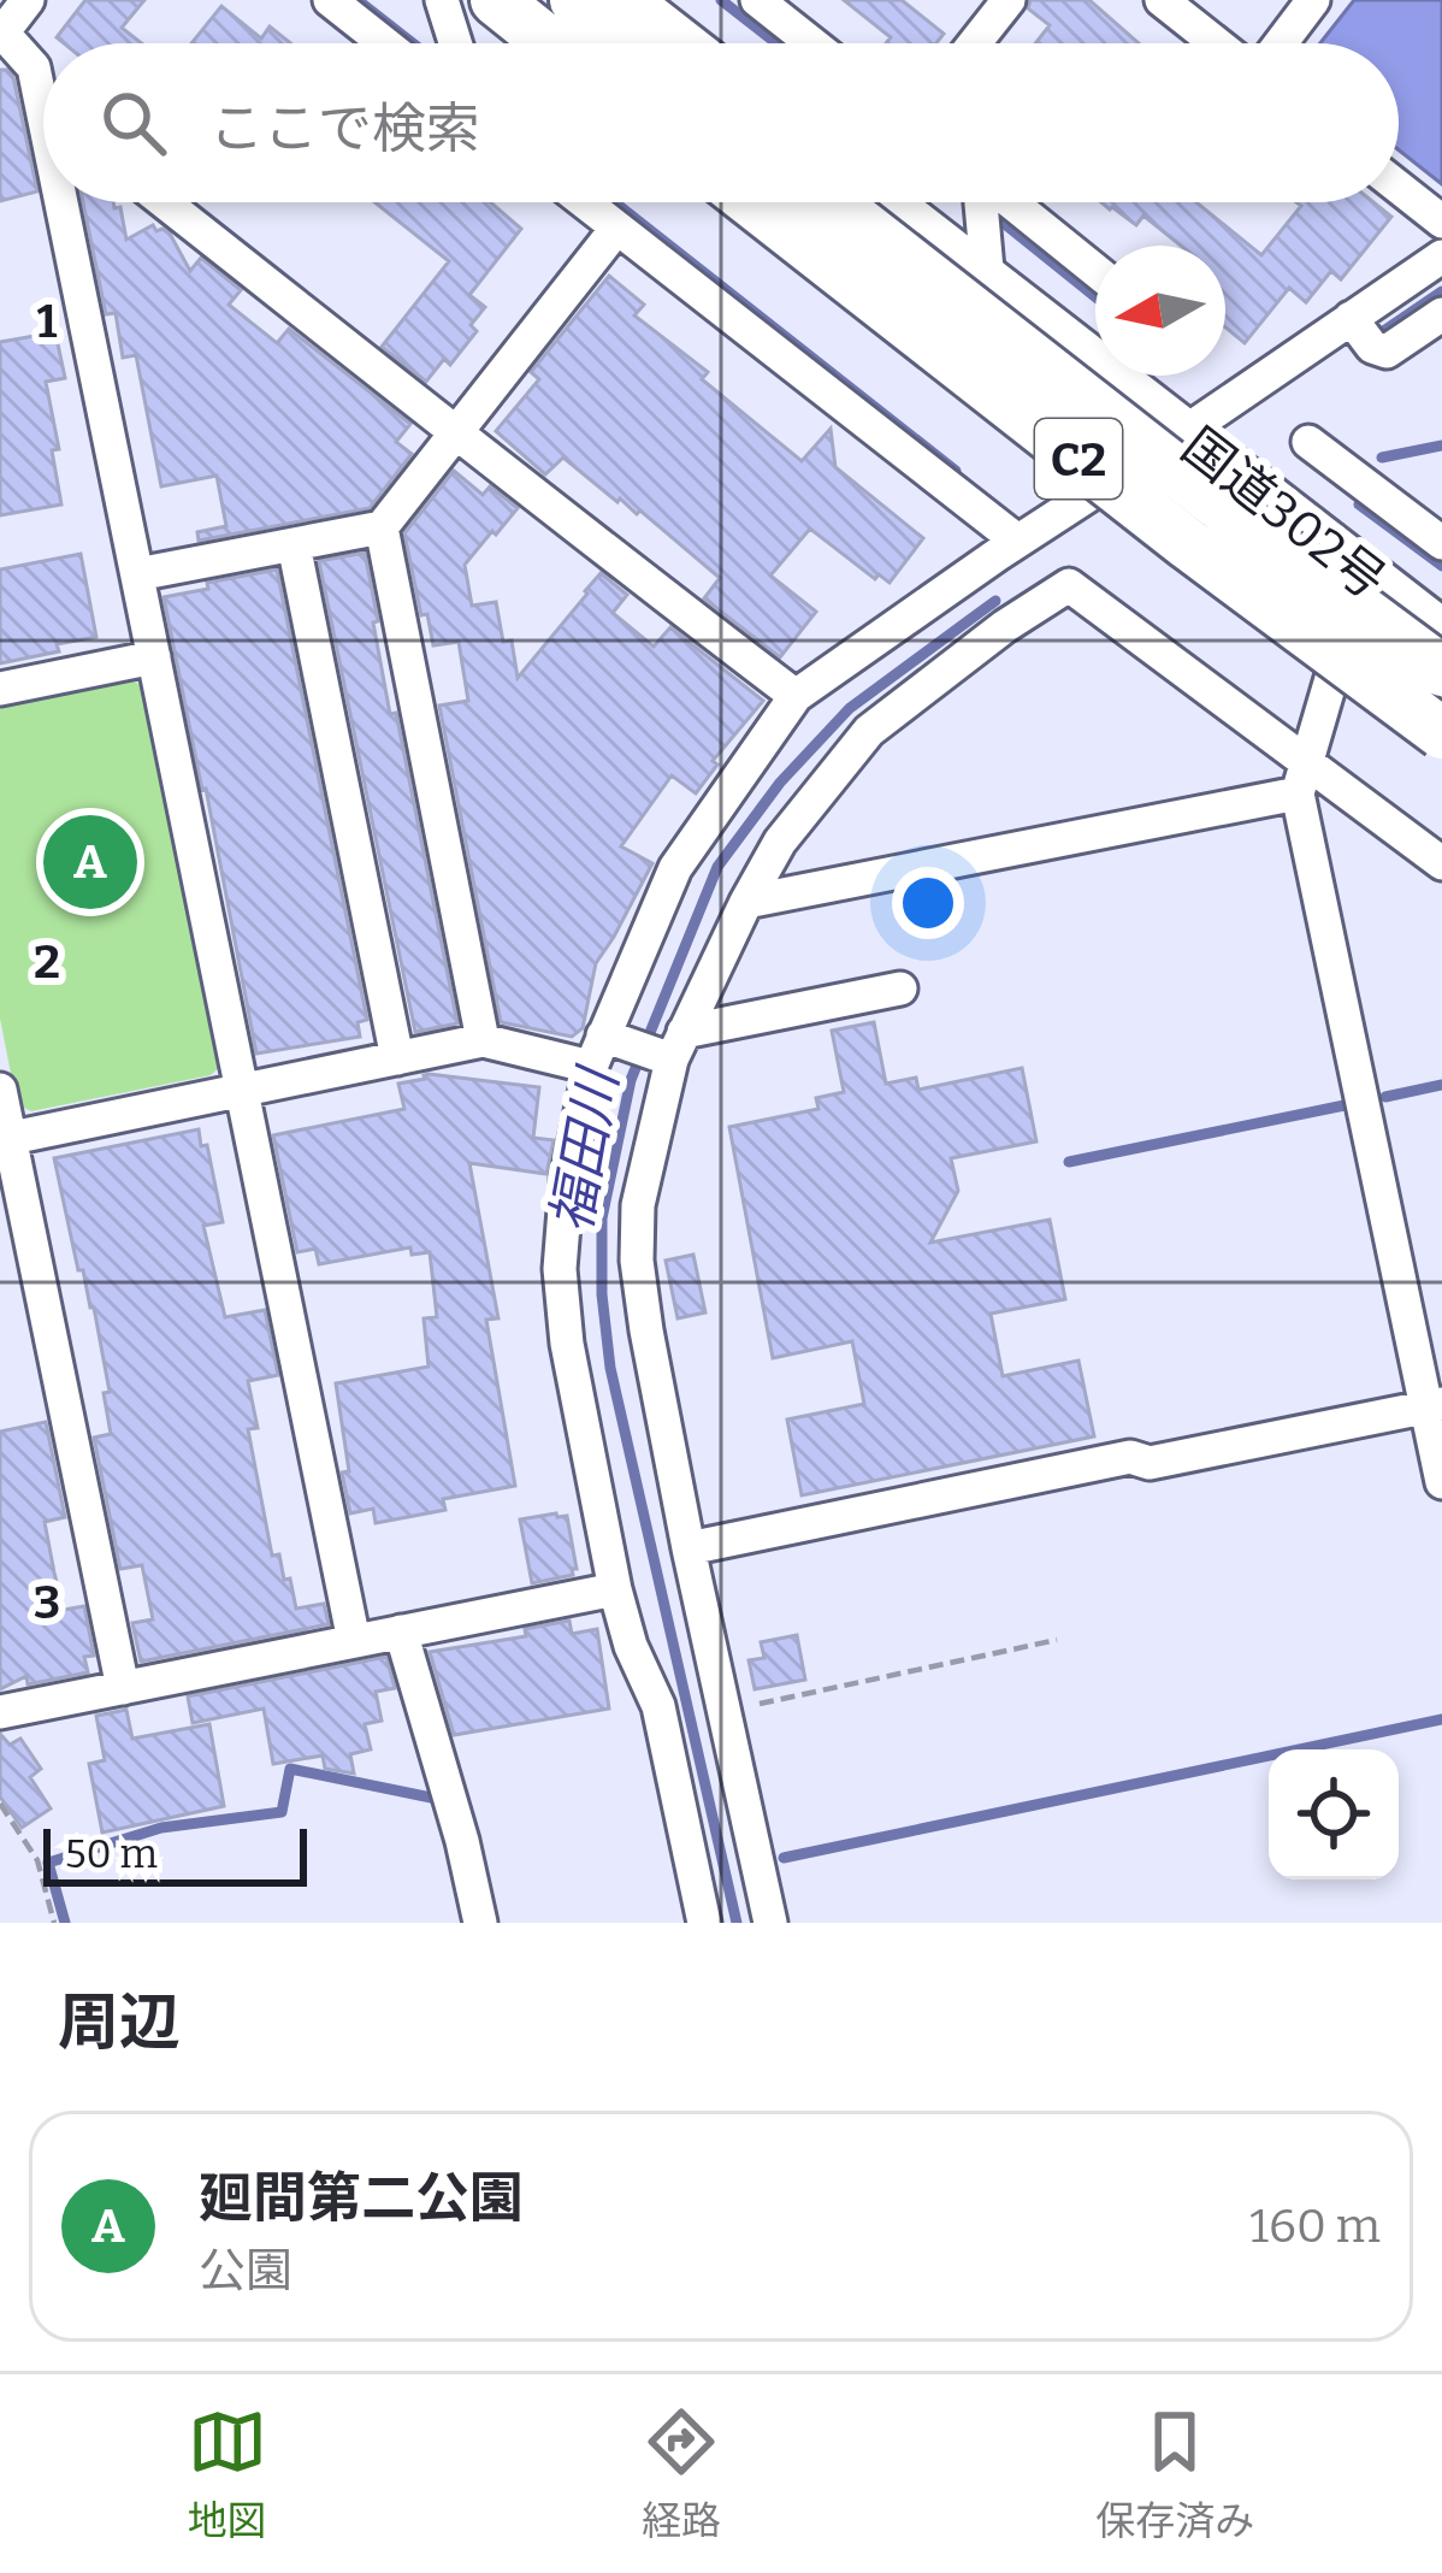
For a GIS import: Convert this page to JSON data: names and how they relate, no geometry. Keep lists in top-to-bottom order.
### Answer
{
  "streets": {
    "highway": ["C2", "国道302号"]
  },
  "crossings": [
    ["C2", "国道302号"]
  ],
  "water": ["福田川"],
  "scale_bar": "50 m",
  "north": "left",
  "page": {
    "search": "ここで検索",
    "pins": "A",
    "scale": "50 m",
    "heading": "周辺",
    "list": [
      {
        "mark": "A",
        "name": "廻間第二公園",
        "note": "公園",
        "value": "160 m"
      }
    ],
    "nav": ["地図", "経路", "保存済み"]
  },
  "grid": {
    "rows": ["1", "2", "3"]
  }
}
